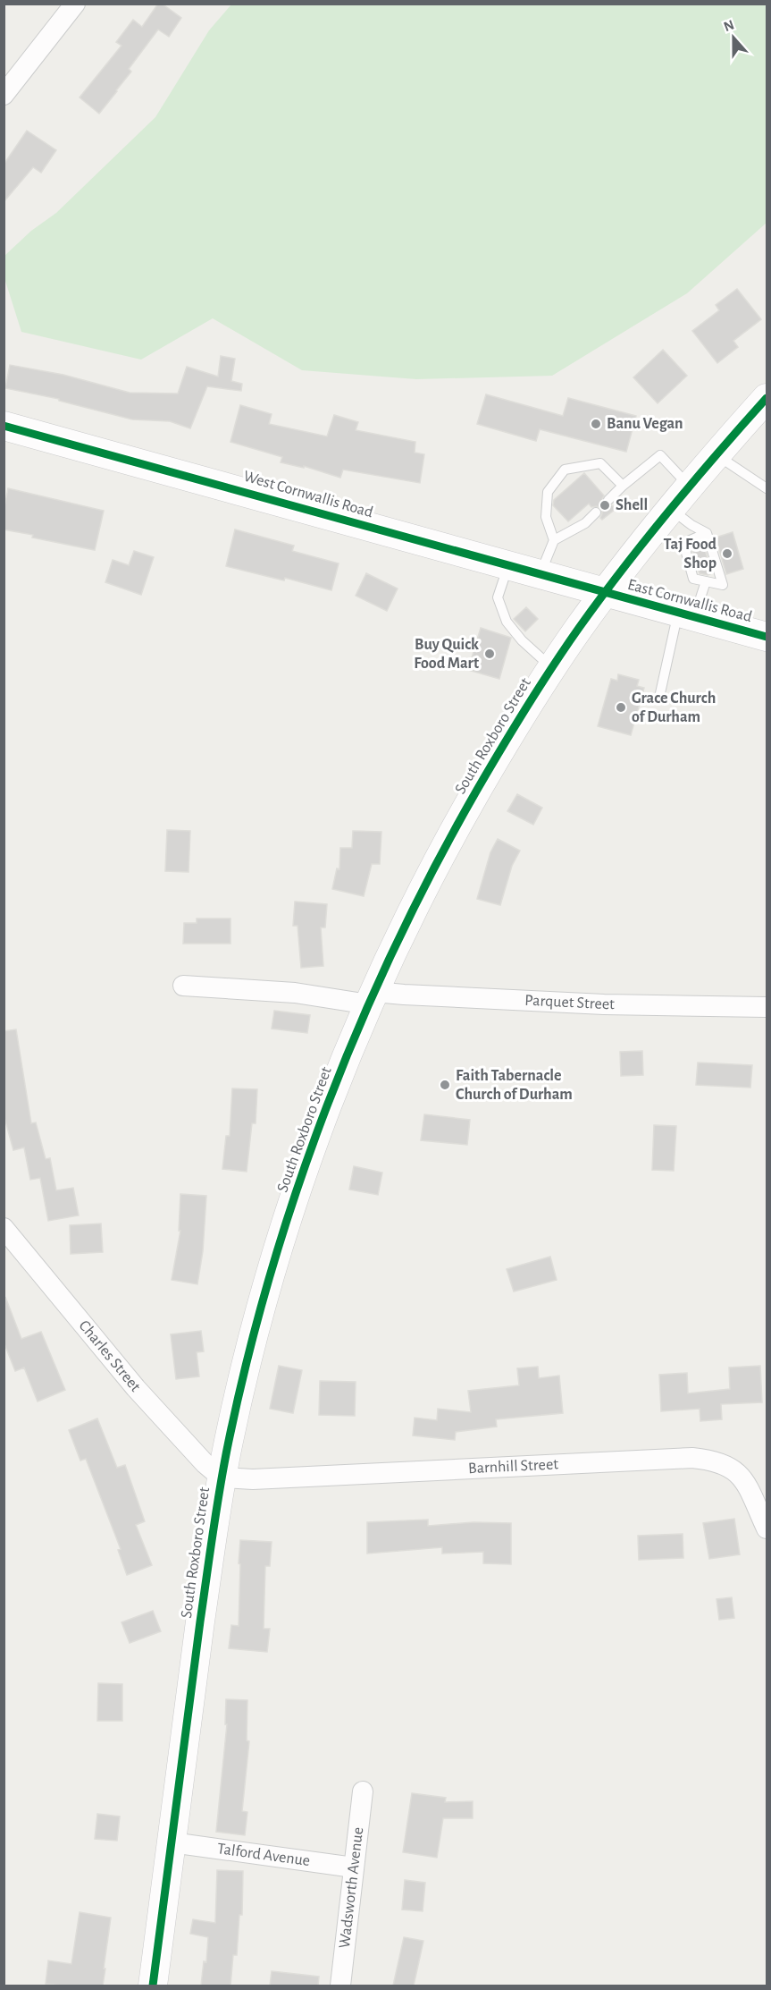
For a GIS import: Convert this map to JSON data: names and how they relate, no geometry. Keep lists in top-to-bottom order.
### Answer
{
  "streets": {
    "street": [
      "West Cornwallis Road",
      "East Cornwallis Road",
      "South Roxboro Street",
      "Parquet Street",
      "Charles Street",
      "Barnhill Street",
      "Talford Avenue",
      "Wadsworth Avenue"
    ]
  },
  "crossings": [
    ["West Cornwallis Road", "East Cornwallis Road"],
    ["West Cornwallis Road", "South Roxboro Street"],
    ["East Cornwallis Road", "South Roxboro Street"],
    ["South Roxboro Street", "Parquet Street"],
    ["South Roxboro Street", "Charles Street"],
    ["South Roxboro Street", "Barnhill Street"],
    ["South Roxboro Street", "Talford Avenue"],
    ["Charles Street", "Barnhill Street"],
    ["Talford Avenue", "Wadsworth Avenue"]
  ],
  "places": [
    "Banu Vegan",
    "Shell",
    "Taj Food Shop",
    "Buy Quick Food Mart",
    "Grace Church of Durham",
    "Faith Tabernacle Church of Durham"
  ],
  "north": "top"
}
